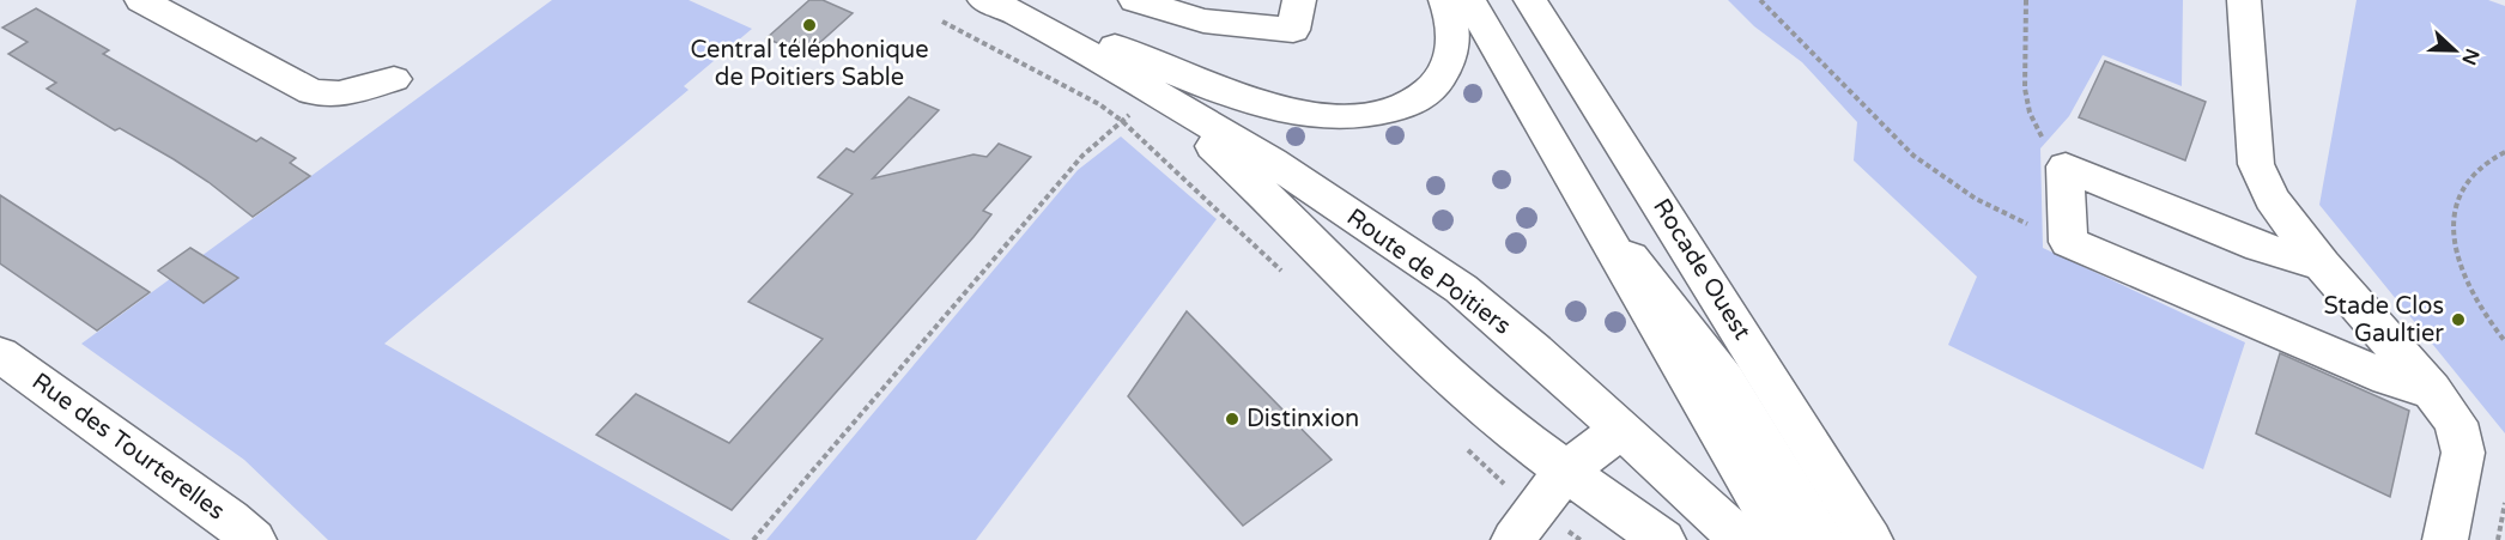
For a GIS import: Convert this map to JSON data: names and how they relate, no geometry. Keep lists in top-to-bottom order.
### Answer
{
  "streets": {
    "street": ["Rocade Ouest", "Route de Poitiers", "Rue des Tourterelles"]
  },
  "places": ["Central téléphonique de Poitiers Sable", "Stade Clos Gaultier", "Distinxion"],
  "north": "right"
}
